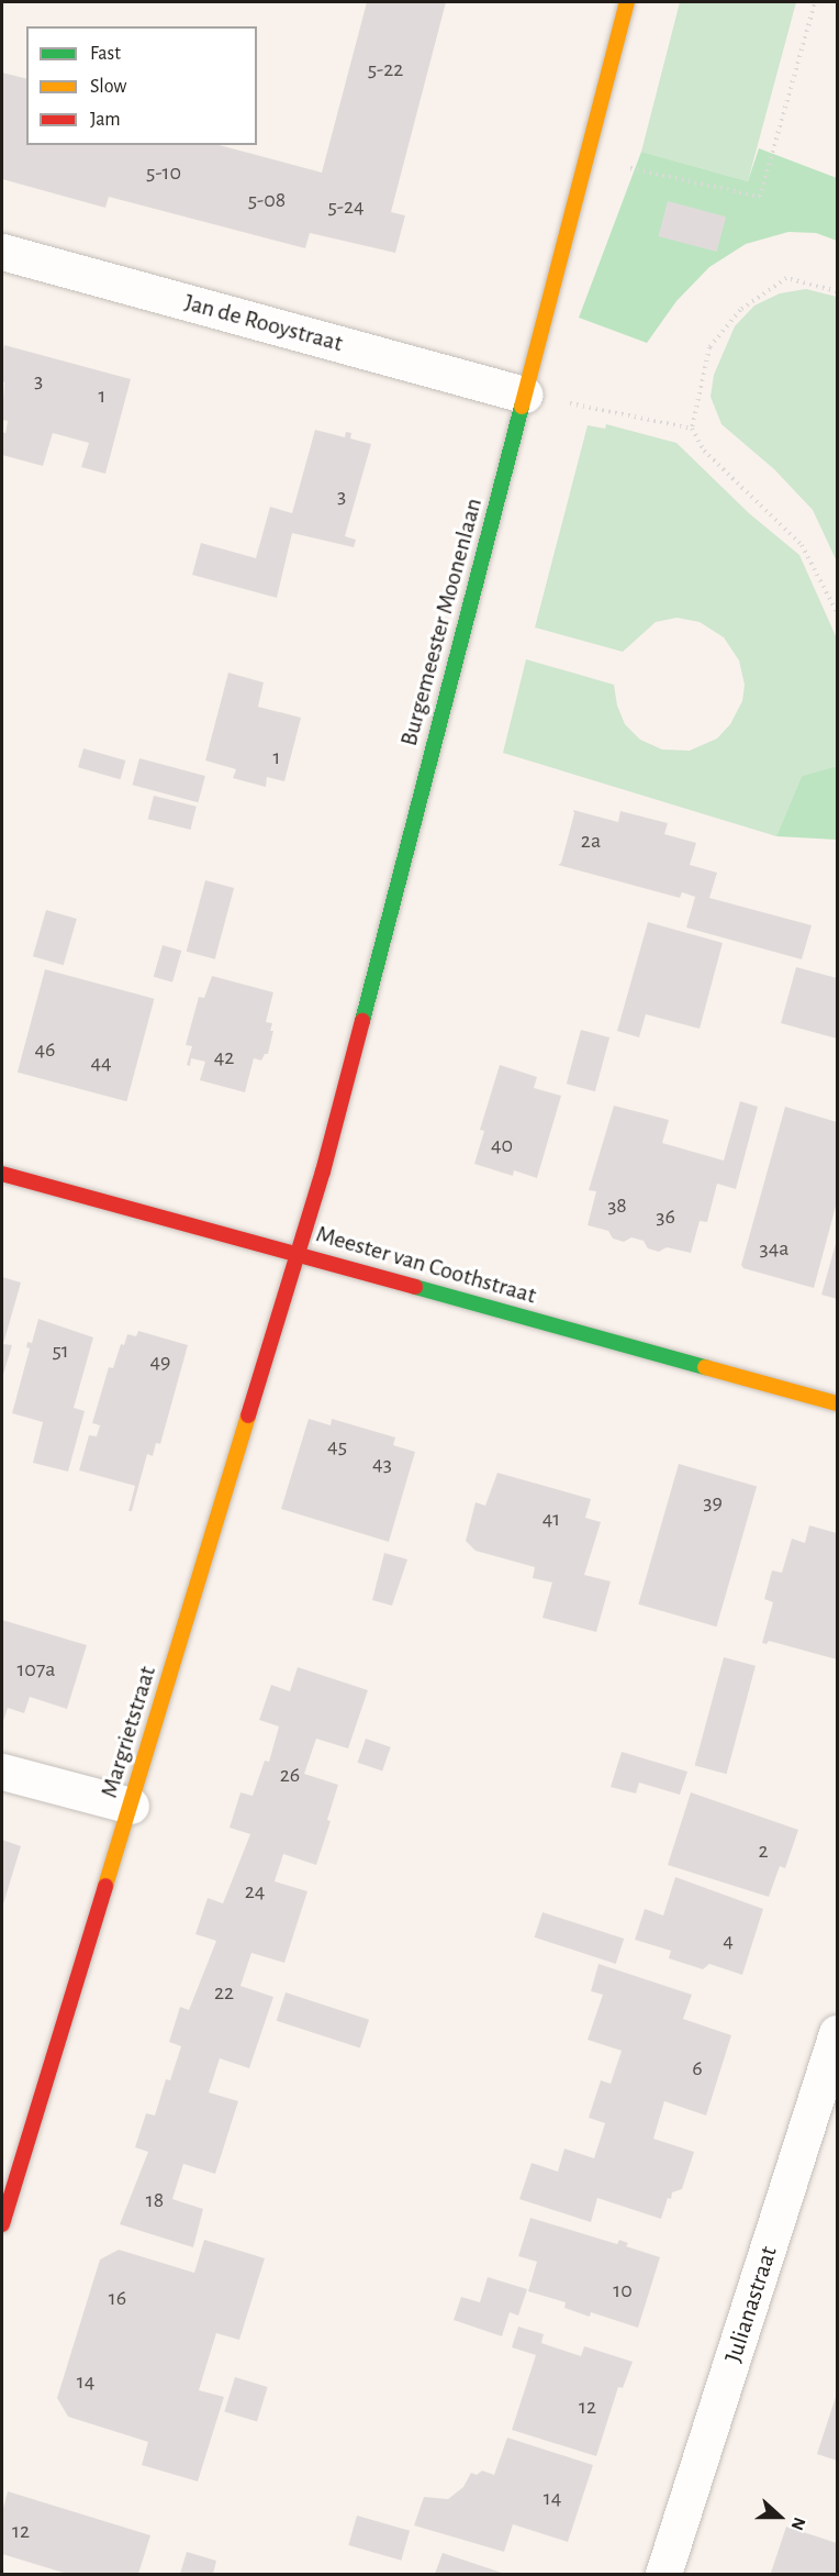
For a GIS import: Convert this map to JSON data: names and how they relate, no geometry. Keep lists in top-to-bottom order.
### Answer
{
  "streets": {
    "street": [
      "Jan de Rooystraat",
      "Burgemeester Moonenlaan",
      "Meester van Coothstraat",
      "Margrietstraat",
      "Julianastraat"
    ]
  },
  "crossings": [
    ["Jan de Rooystraat", "Burgemeester Moonenlaan"],
    ["Burgemeester Moonenlaan", "Meester van Coothstraat"],
    ["Burgemeester Moonenlaan", "Margrietstraat"],
    ["Meester van Coothstraat", "Margrietstraat"]
  ],
  "house_numbers": [
    "5-22",
    "5-10",
    "5-08",
    "5-24",
    "3",
    "1",
    "3",
    "1",
    "2a",
    "46",
    "42",
    "44",
    "40",
    "38",
    "36",
    "34a",
    "51",
    "49",
    "45",
    "43",
    "39",
    "41",
    "107a",
    "26",
    "2",
    "24",
    "4",
    "22",
    "6",
    "18",
    "10",
    "16",
    "14",
    "12",
    "14",
    "12"
  ],
  "legend": ["Fast", "Slow", "Jam"],
  "north": "right"
}
